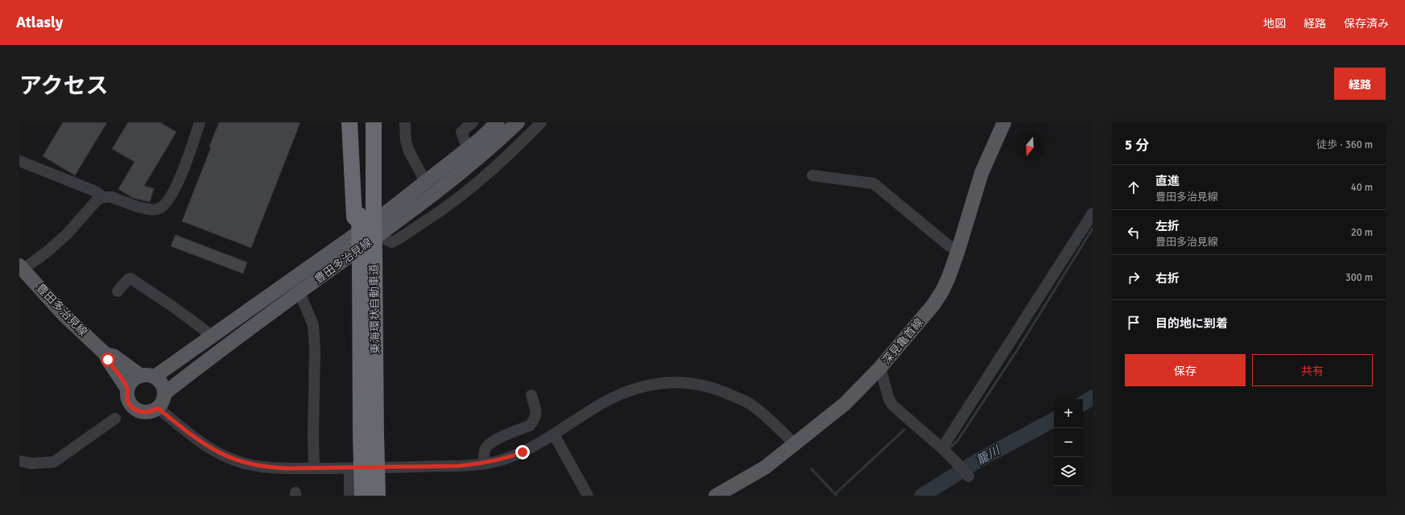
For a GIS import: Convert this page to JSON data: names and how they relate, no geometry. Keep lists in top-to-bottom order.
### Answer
{
  "streets": {
    "highway": ["東海環状自動車道"],
    "main road": ["豊田多治見線", "深見亀首線"]
  },
  "water": ["籠川"],
  "north": "bottom",
  "page": {
    "header": "Atlasly",
    "nav": ["地図", "経路", "保存済み"],
    "title": "アクセス",
    "buttons": [
      "経路",
      ["保存", "共有"]
    ],
    "heading": ["5 分", "徒歩 · 360 m"],
    "list": [
      ["直進", "豊田多治見線", "40 m"],
      ["左折", "豊田多治見線", "20 m"],
      ["右折", "300 m"],
      "目的地に到着"
    ],
    "map_buttons": ["+", "−"]
  }
}
